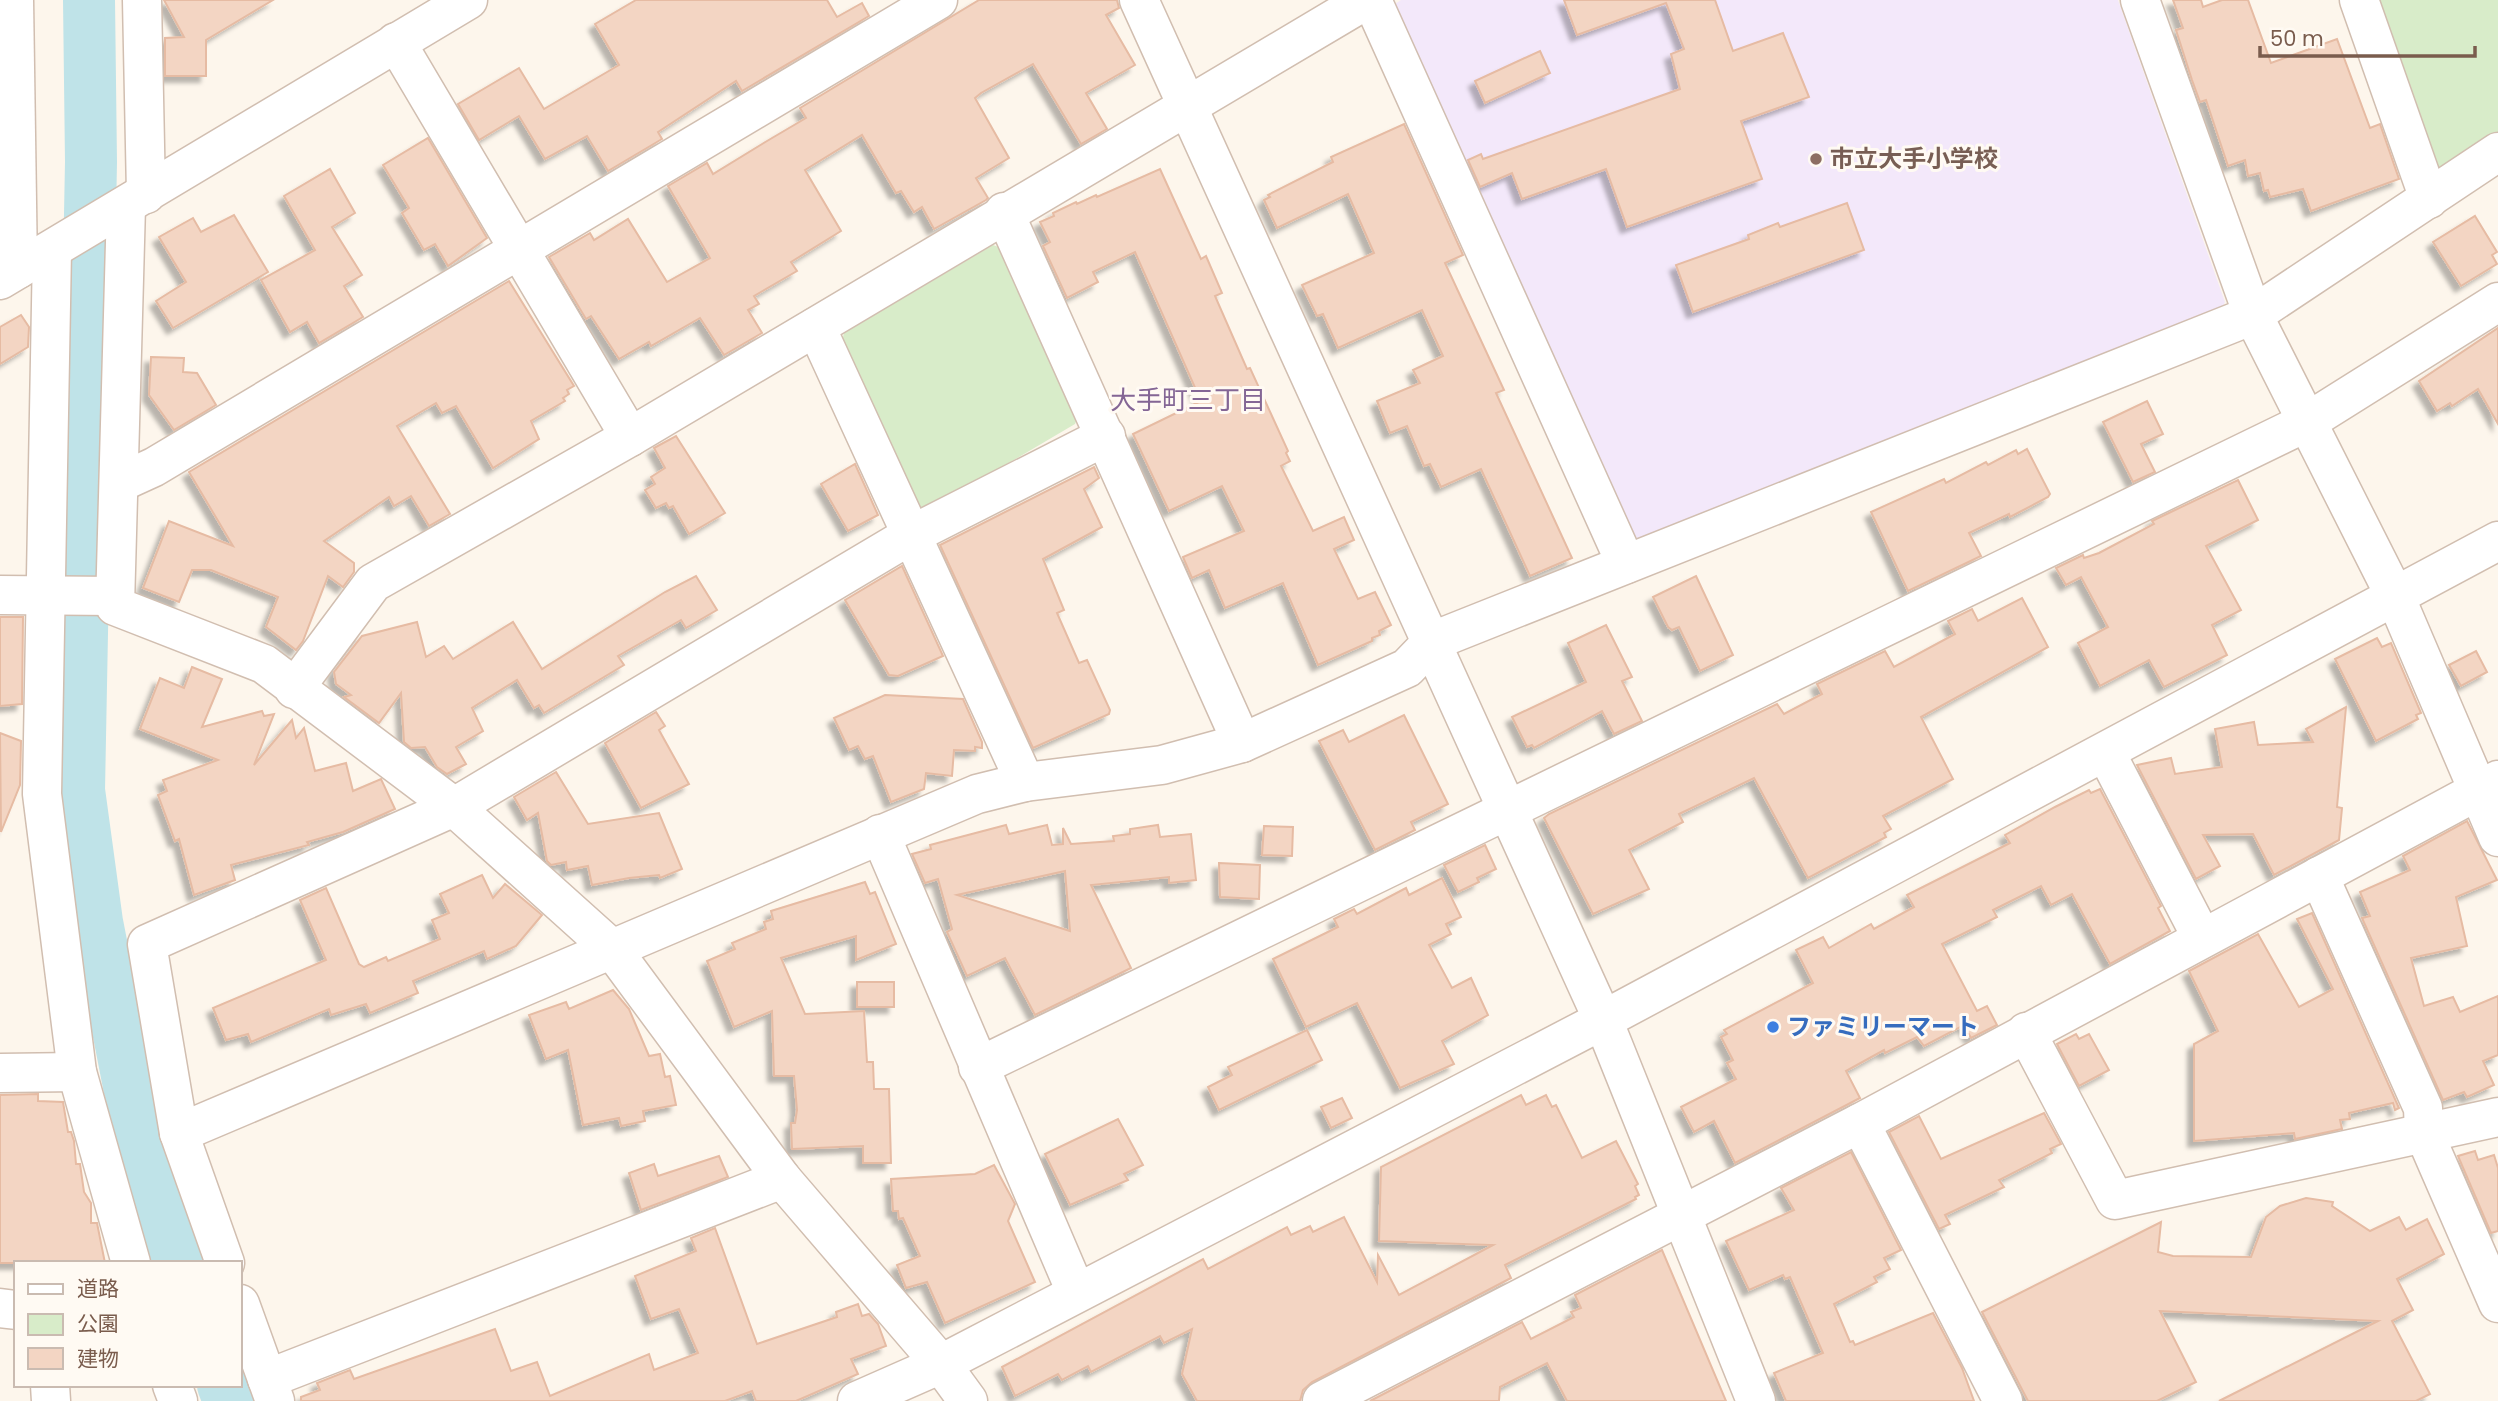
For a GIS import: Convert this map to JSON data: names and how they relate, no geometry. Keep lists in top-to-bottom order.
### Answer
{
  "districts": ["大手町三丁目"],
  "places": ["市立大手小学校", "ファミリーマート"],
  "legend": ["道路", "公園", "建物"],
  "scale_bar": "50 m"
}
